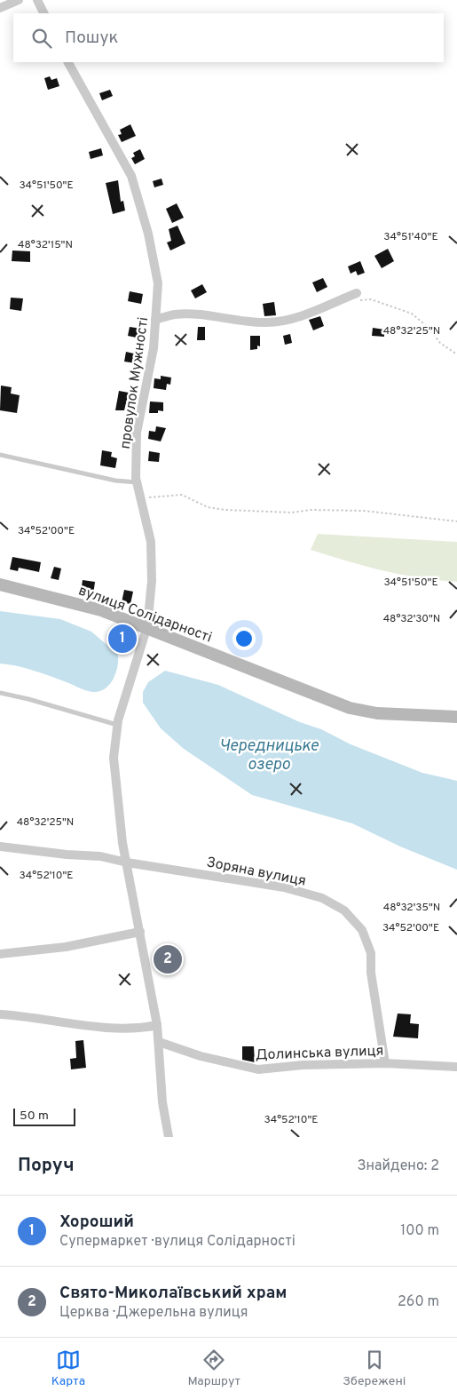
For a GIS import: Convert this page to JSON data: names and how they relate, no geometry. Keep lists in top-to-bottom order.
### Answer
{
  "streets": {
    "main road": ["вулиця Солідарності"],
    "street": ["провулок Мужності", "Зоряна вулиця", "Долинська вулиця"]
  },
  "crossings": [
    ["провулок Мужності", "вулиця Солідарності"],
    ["провулок Мужності", "Зоряна вулиця"],
    ["провулок Мужності", "Долинська вулиця"],
    ["Зоряна вулиця", "Долинська вулиця"]
  ],
  "water": ["Чередницьке озеро"],
  "scale_bar": "50 m",
  "page": {
    "search": "Пошук",
    "pins": ["1", "2"],
    "scale": "50 m",
    "heading": ["Поруч", "Знайдено: 2"],
    "list": [
      {
        "mark": "1",
        "name": "Хороший",
        "note": "Супермаркет · вулиця Солідарності",
        "value": "100 m"
      },
      {
        "mark": "2",
        "name": "Свято-Миколаївський храм",
        "note": "Церква · Джерельна вулиця",
        "value": "260 m"
      }
    ],
    "nav": ["Карта", "Маршрут", "Збережені"]
  },
  "coordinates": [
    "34°51'50\"E",
    "34°51'40\"E",
    "48°32'15\"N",
    "48°32'25\"N",
    "34°52'00\"E",
    "48°32'30\"N",
    "34°52'10\"E",
    "48°32'35\"N"
  ]
}
